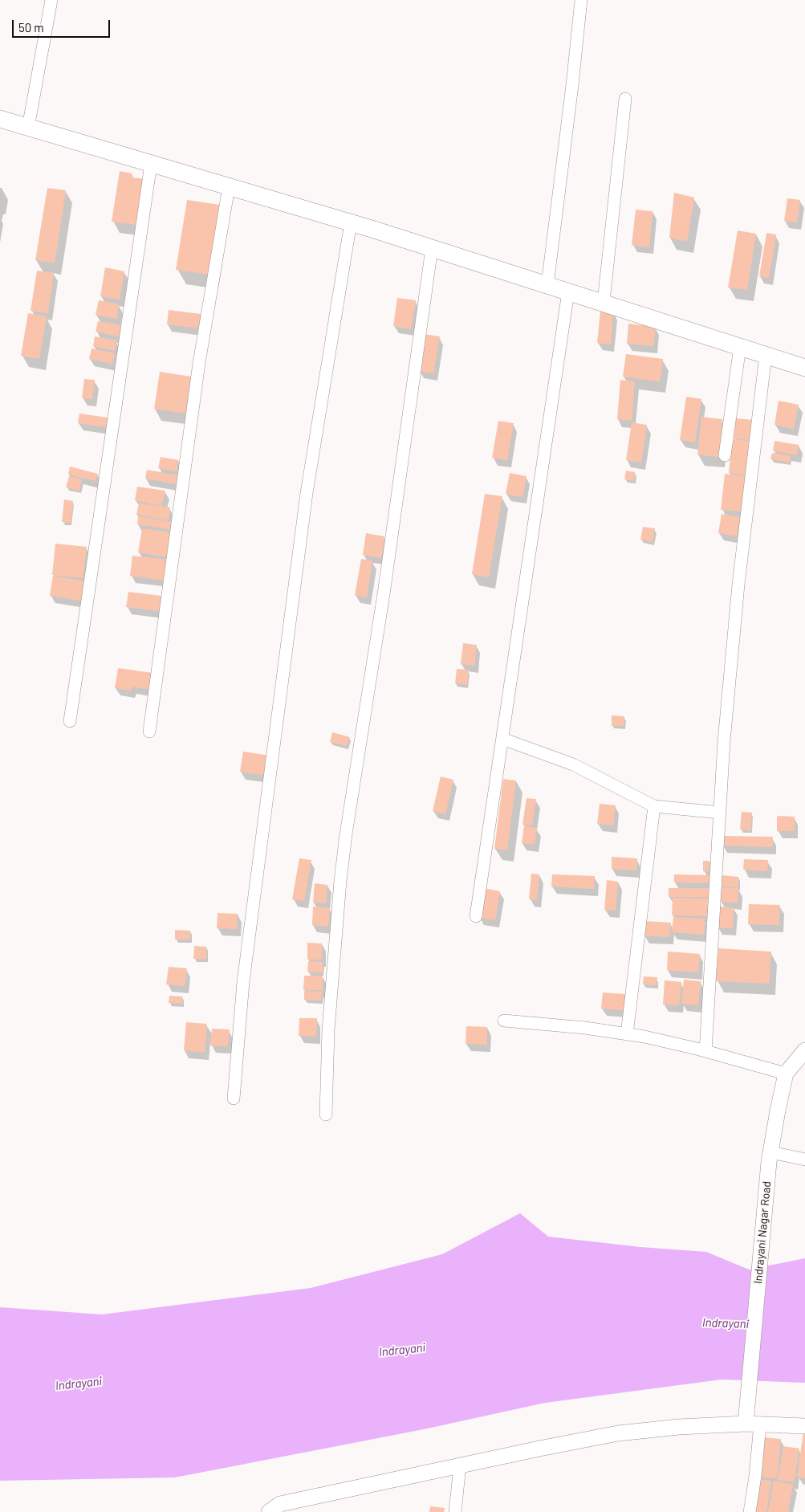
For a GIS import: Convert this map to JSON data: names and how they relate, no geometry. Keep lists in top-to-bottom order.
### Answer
{
  "streets": {
    "street": ["Indrayani Nagar Road"]
  },
  "water": ["Indrayani"],
  "scale_bar": "50 m"
}
